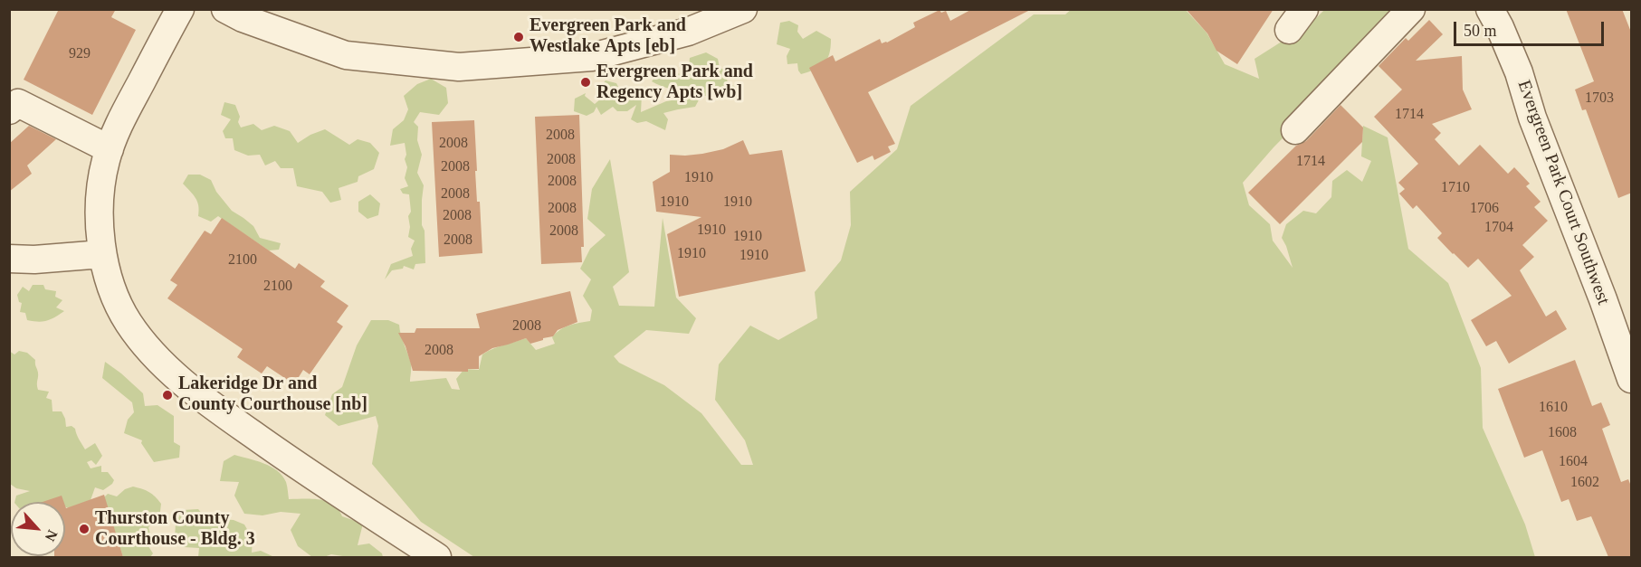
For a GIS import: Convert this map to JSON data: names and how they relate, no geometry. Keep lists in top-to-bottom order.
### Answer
{
  "streets": {
    "street": ["Evergreen Park Court Southwest"]
  },
  "places": [
    "Evergreen Park and Westlake Apts [eb]",
    "Evergreen Park and Regency Apts [wb]",
    "Lakeridge Dr and County Courthouse [nb]",
    "Thurston County Courthouse - Bldg. 3"
  ],
  "house_numbers": [
    "929",
    "1703",
    "1714",
    "2008",
    "2008",
    "2008",
    "1714",
    "2008",
    "1910",
    "2008",
    "1710",
    "2008",
    "1910",
    "1910",
    "2008",
    "1706",
    "2008",
    "1704",
    "1910",
    "2008",
    "1910",
    "2008",
    "1910",
    "1910",
    "2100",
    "2100",
    "2008",
    "2008",
    "1610",
    "1608",
    "1604",
    "1602"
  ],
  "scale_bar": "50 m",
  "north": "bottom right"
}
